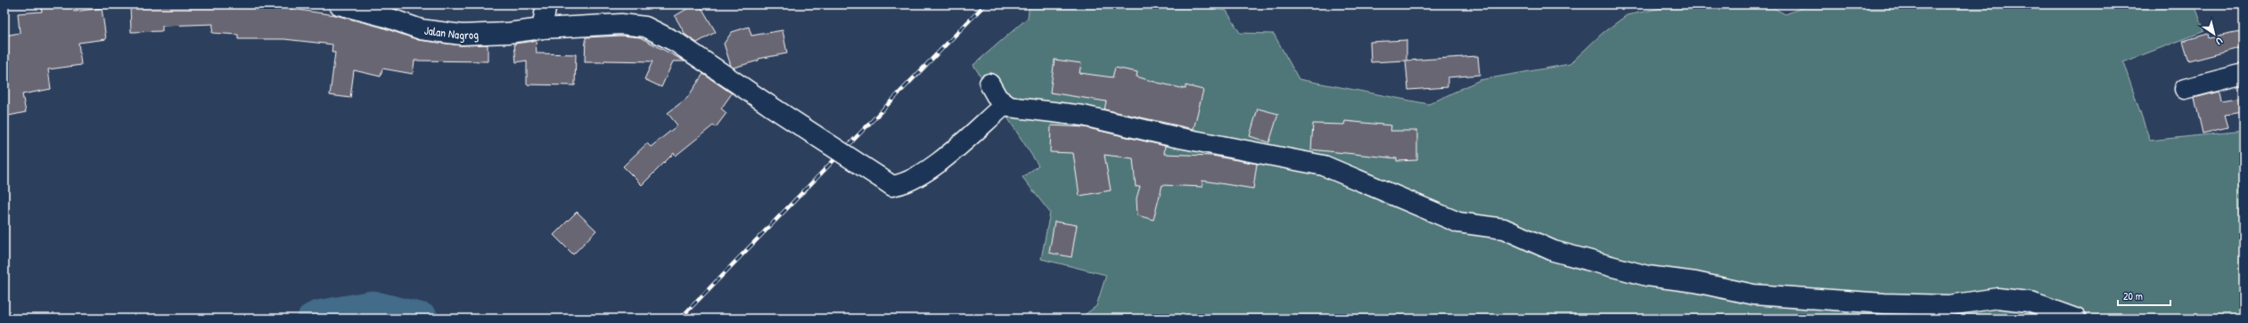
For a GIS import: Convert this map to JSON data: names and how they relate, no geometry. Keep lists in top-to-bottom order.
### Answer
{
  "streets": {
    "street": ["Jalan Nagrog"]
  },
  "scale_bar": "20 m",
  "north": "bottom right"
}
